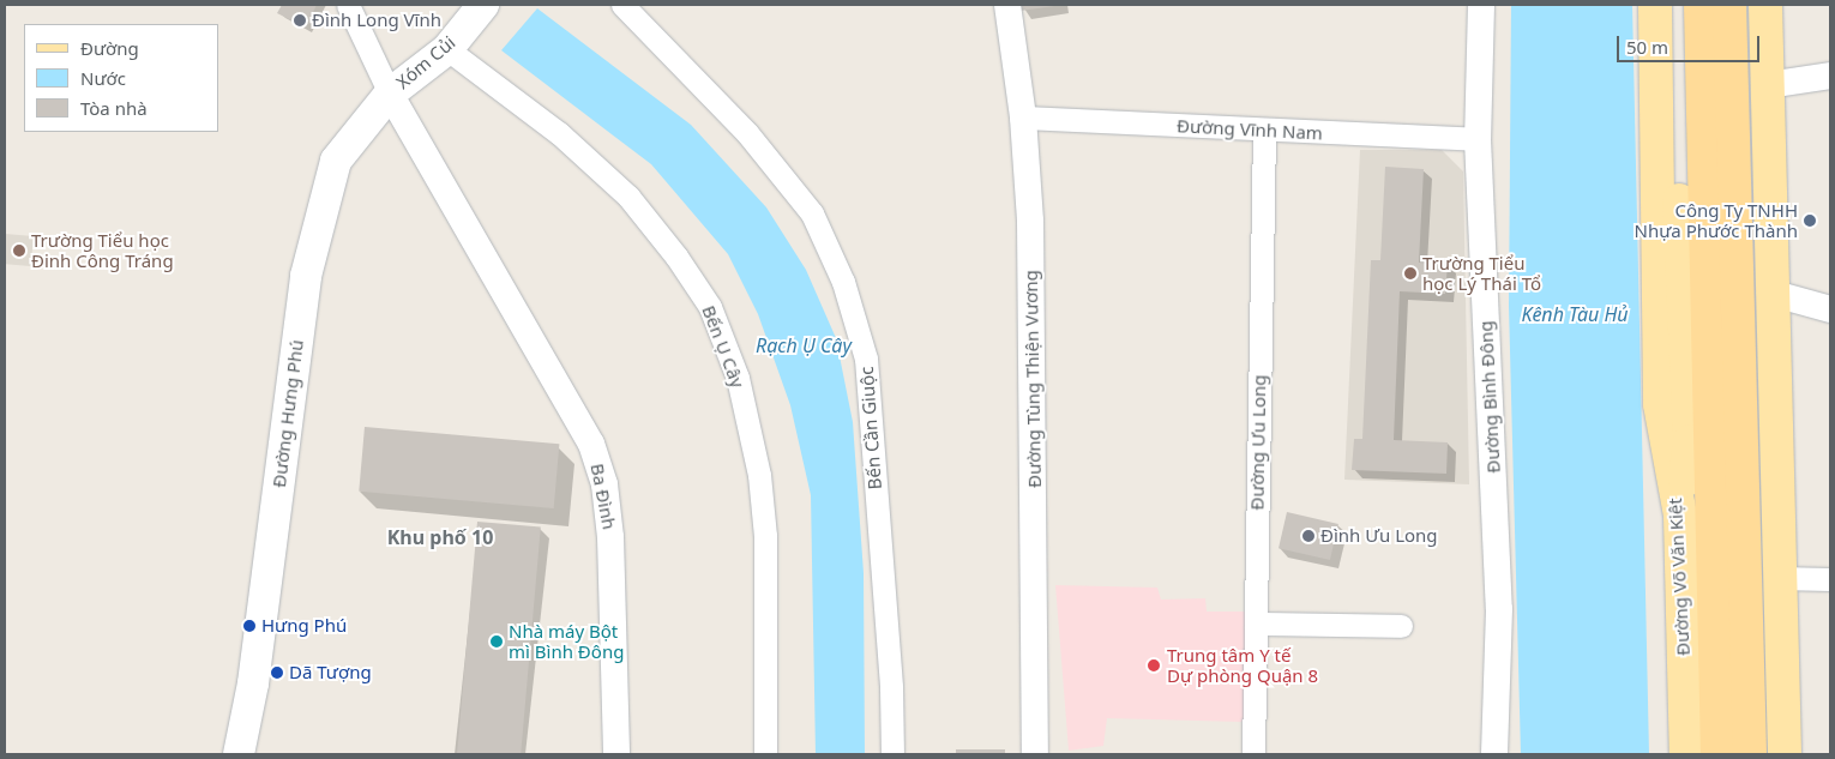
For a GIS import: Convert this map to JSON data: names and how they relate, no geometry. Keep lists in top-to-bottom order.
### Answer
{
  "streets": {
    "highway": ["Đường Võ Văn Kiệt"],
    "main road": ["Xóm Củi", "Đường Hưng Phú"],
    "street": [
      "Đường Vĩnh Nam",
      "Bến Ụ Cây",
      "Đường Tùng Thiện Vương",
      "Đường Bình Đông",
      "Bến Cần Giuộc",
      "Đường Ưu Long",
      "Ba Đình"
    ]
  },
  "crossings": [
    ["Xóm Củi", "Bến Ụ Cây"],
    ["Xóm Củi", "Đường Hưng Phú"],
    ["Xóm Củi", "Ba Đình"],
    ["Đường Vĩnh Nam", "Đường Tùng Thiện Vương"],
    ["Đường Vĩnh Nam", "Đường Bình Đông"],
    ["Đường Vĩnh Nam", "Đường Ưu Long"],
    ["Đường Hưng Phú", "Ba Đình"]
  ],
  "districts": ["Khu phố 10"],
  "water": ["Kênh Tàu Hủ", "Rạch Ụ Cây"],
  "places": [
    "Đình Long Vĩnh",
    "Công Ty TNHH Nhựa Phước Thành",
    "Trường Tiểu học Đinh Công Tráng",
    "Trường Tiểu học Lý Thái Tổ",
    "Đình Ưu Long",
    "Hưng Phú",
    "Nhà máy Bột mì Bình Đông",
    "Trung tâm Y tế Dự phòng Quận 8",
    "Dã Tượng"
  ],
  "legend": ["Đường", "Nước", "Tòa nhà"],
  "scale_bar": "50 m"
}
